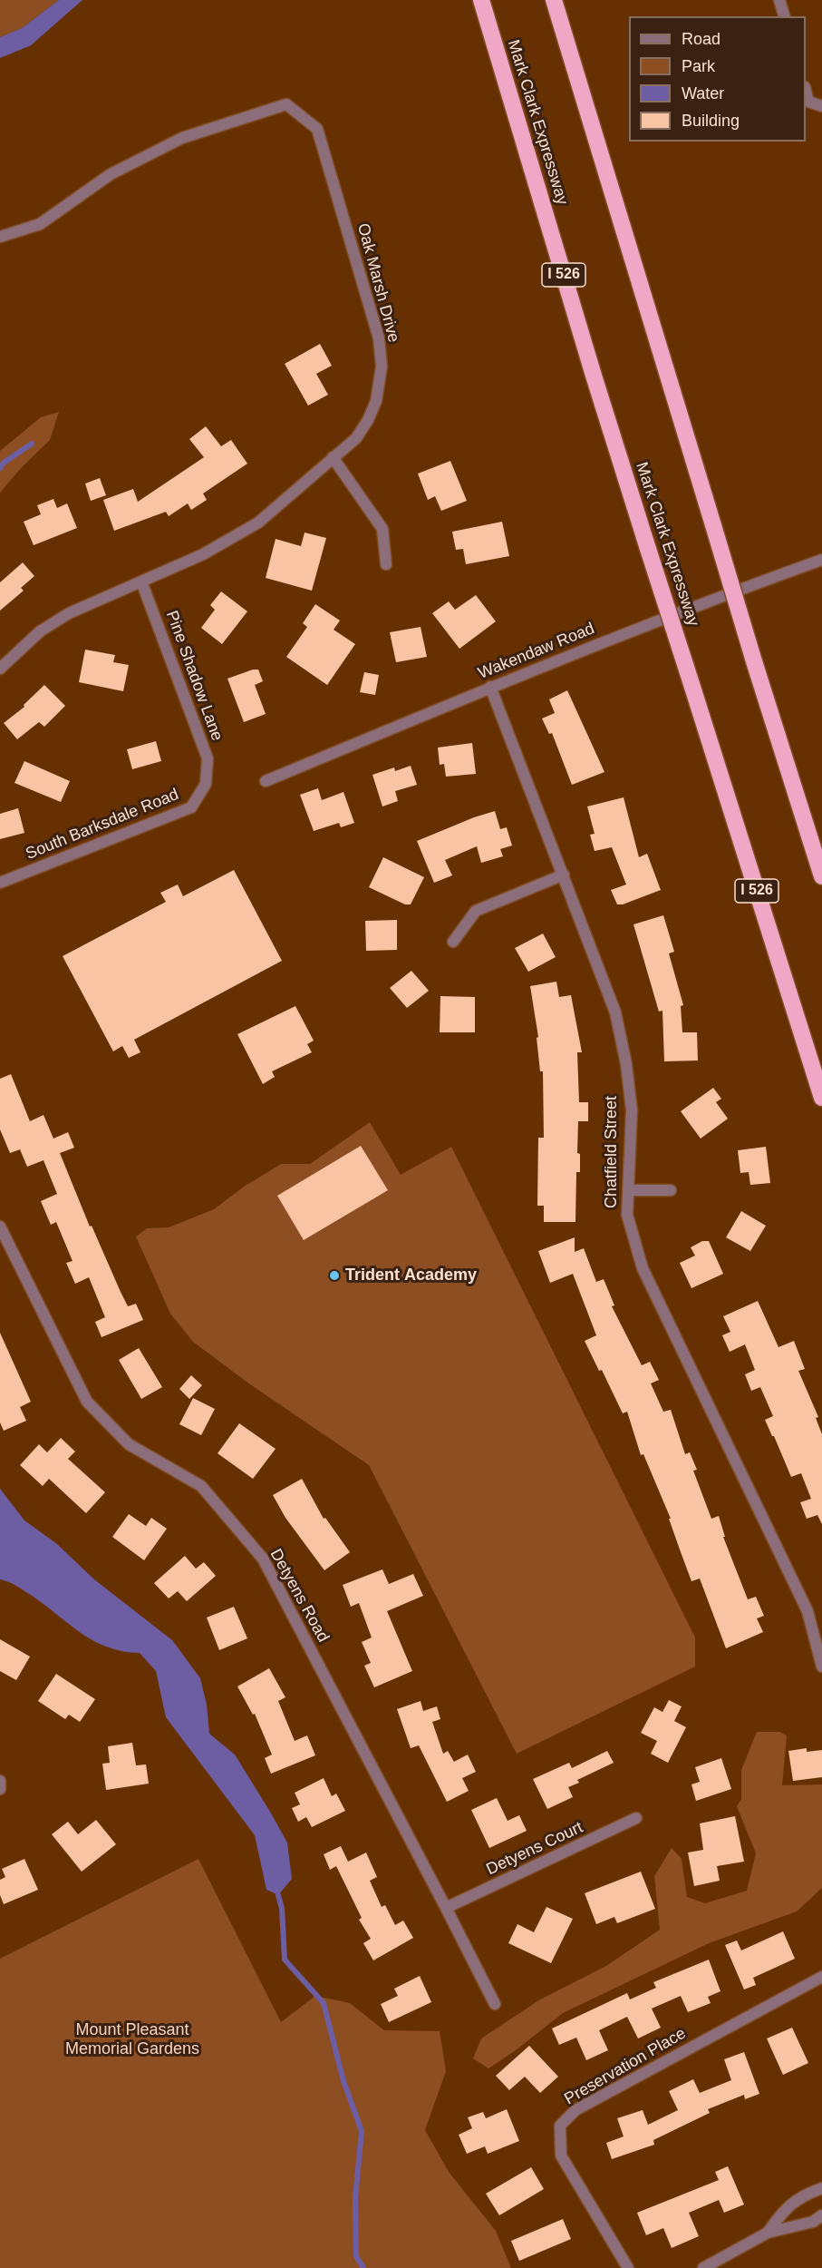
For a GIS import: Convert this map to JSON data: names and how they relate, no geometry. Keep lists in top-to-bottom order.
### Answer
{
  "streets": {
    "highway": ["Mark Clark Expressway", "I 526"],
    "street": [
      "Oak Marsh Drive",
      "Wakendaw Road",
      "Pine Shadow Lane",
      "South Barksdale Road",
      "Chatfield Street",
      "Detyens Road",
      "Detyens Court",
      "Preservation Place"
    ]
  },
  "crossings": [
    ["Oak Marsh Drive", "Pine Shadow Lane"],
    ["Wakendaw Road", "Chatfield Street"],
    ["Pine Shadow Lane", "South Barksdale Road"],
    ["Detyens Road", "Detyens Court"]
  ],
  "parks": ["Mount Pleasant Memorial Gardens"],
  "places": ["Trident Academy"],
  "legend": [
    "Road",
    "Park",
    "Water",
    "Building"
  ]
}
